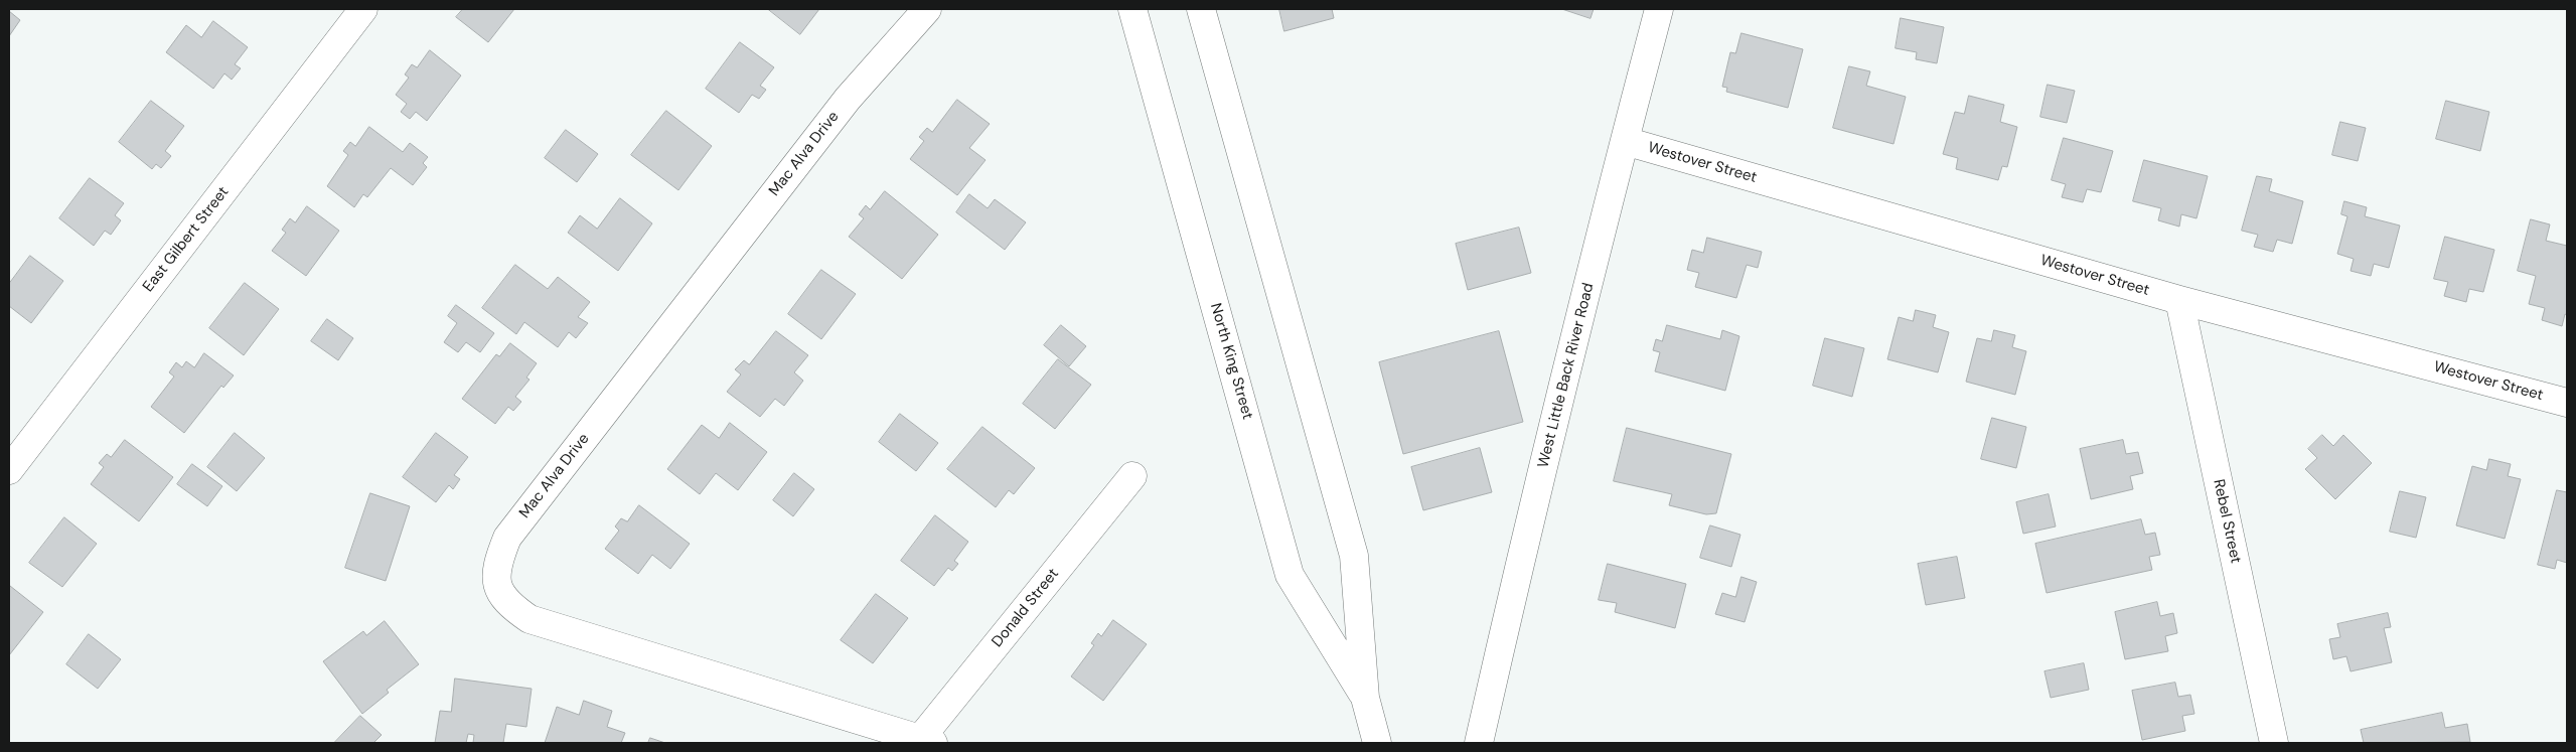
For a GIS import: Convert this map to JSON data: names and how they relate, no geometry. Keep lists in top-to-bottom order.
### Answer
{
  "streets": {
    "street": [
      "Mac Alva Drive",
      "Westover Street",
      "East Gilbert Street",
      "North King Street",
      "West Little Back River Road",
      "Rebel Street",
      "Donald Street"
    ]
  },
  "crossings": [
    ["Mac Alva Drive", "Donald Street"],
    ["Westover Street", "West Little Back River Road"],
    ["Westover Street", "Rebel Street"]
  ]
}
